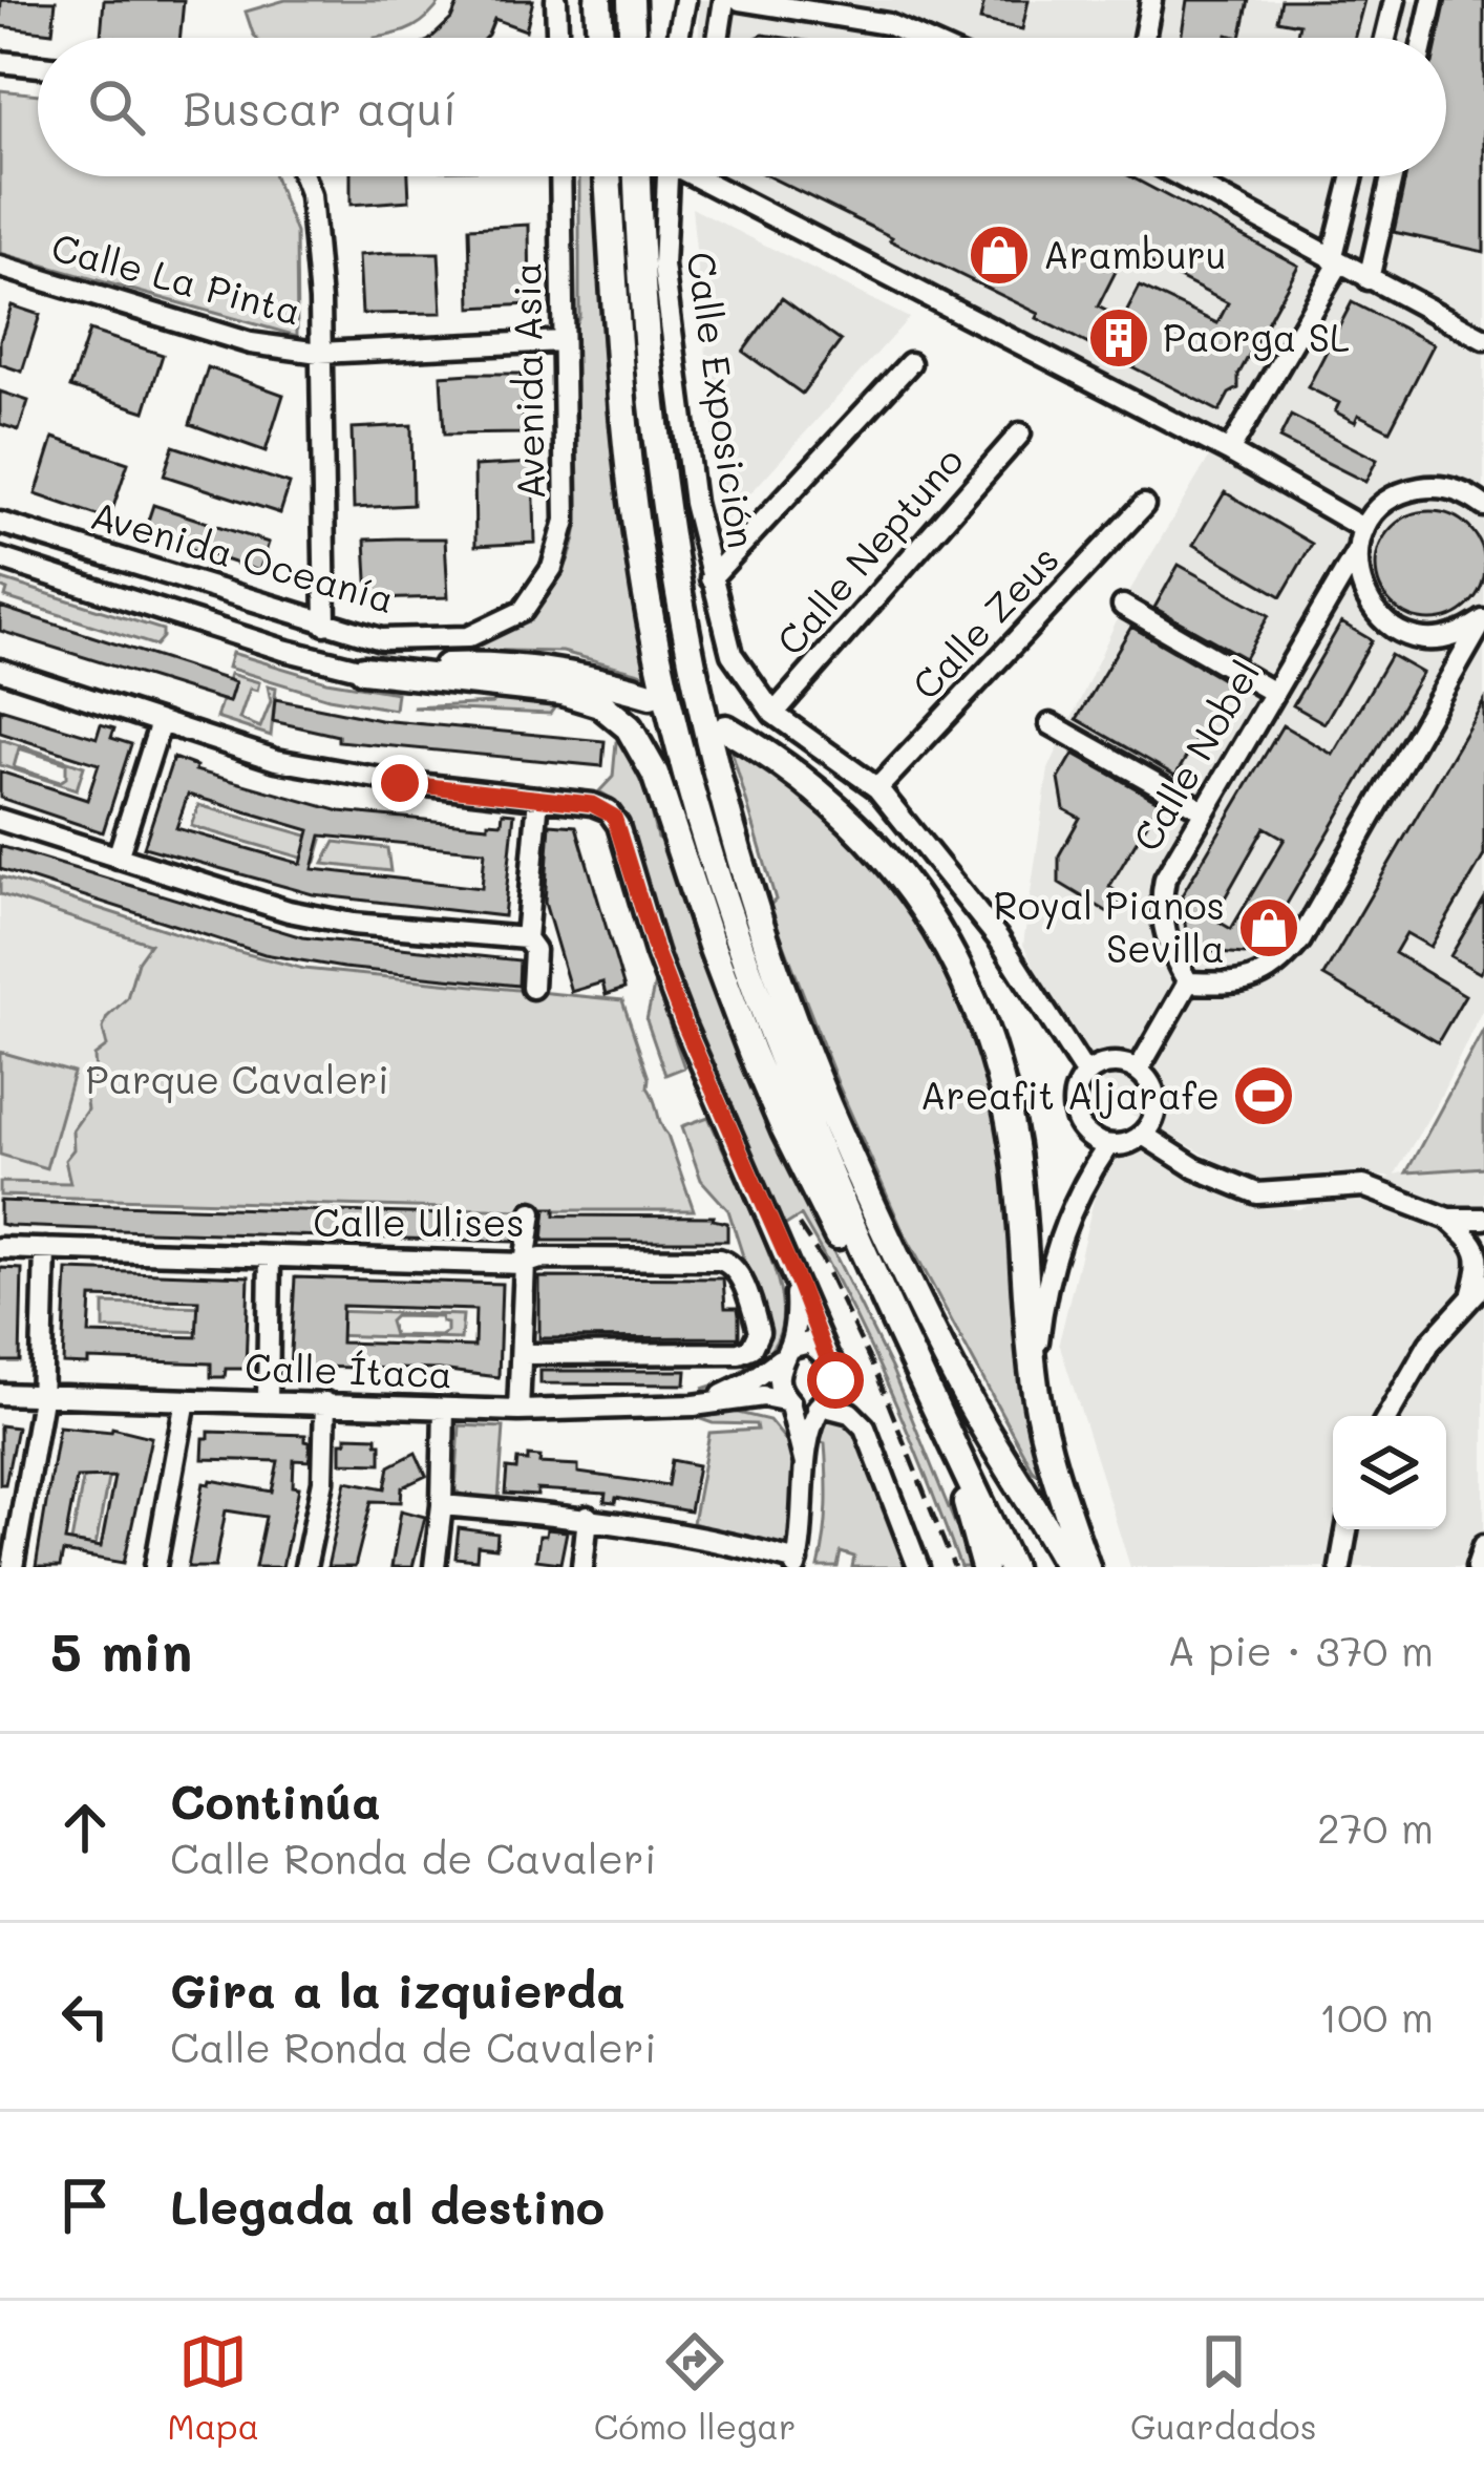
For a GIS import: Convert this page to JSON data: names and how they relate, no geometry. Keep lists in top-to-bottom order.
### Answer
{
  "streets": {
    "street": [
      "Calle La Pinta",
      "Avenida Asia",
      "Calle Exposición",
      "Calle Neptuno",
      "Avenida Oceanía",
      "Calle Zeus",
      "Calle Nobel",
      "Calle Ulises",
      "Calle Ítaca"
    ]
  },
  "crossings": [
    ["Calle La Pinta", "Avenida Asia"],
    ["Avenida Asia", "Avenida Oceanía"],
    ["Calle Exposición", "Calle Neptuno"]
  ],
  "parks": ["Parque Cavaleri"],
  "places": {
    "shop": ["Aramburu", "Royal Pianos Sevilla"],
    "building": ["Paorga SL"],
    "sports": ["Areafit Aljarafe"]
  },
  "page": {
    "search": "Buscar aquí",
    "heading": ["5 min", "A pie · 370 m"],
    "list": [
      ["Continúa", "Calle Ronda de Cavaleri", "270 m"],
      ["Gira a la izquierda", "Calle Ronda de Cavaleri", "100 m"],
      "Llegada al destino"
    ],
    "nav": ["Mapa", "Cómo llegar", "Guardados"]
  }
}
